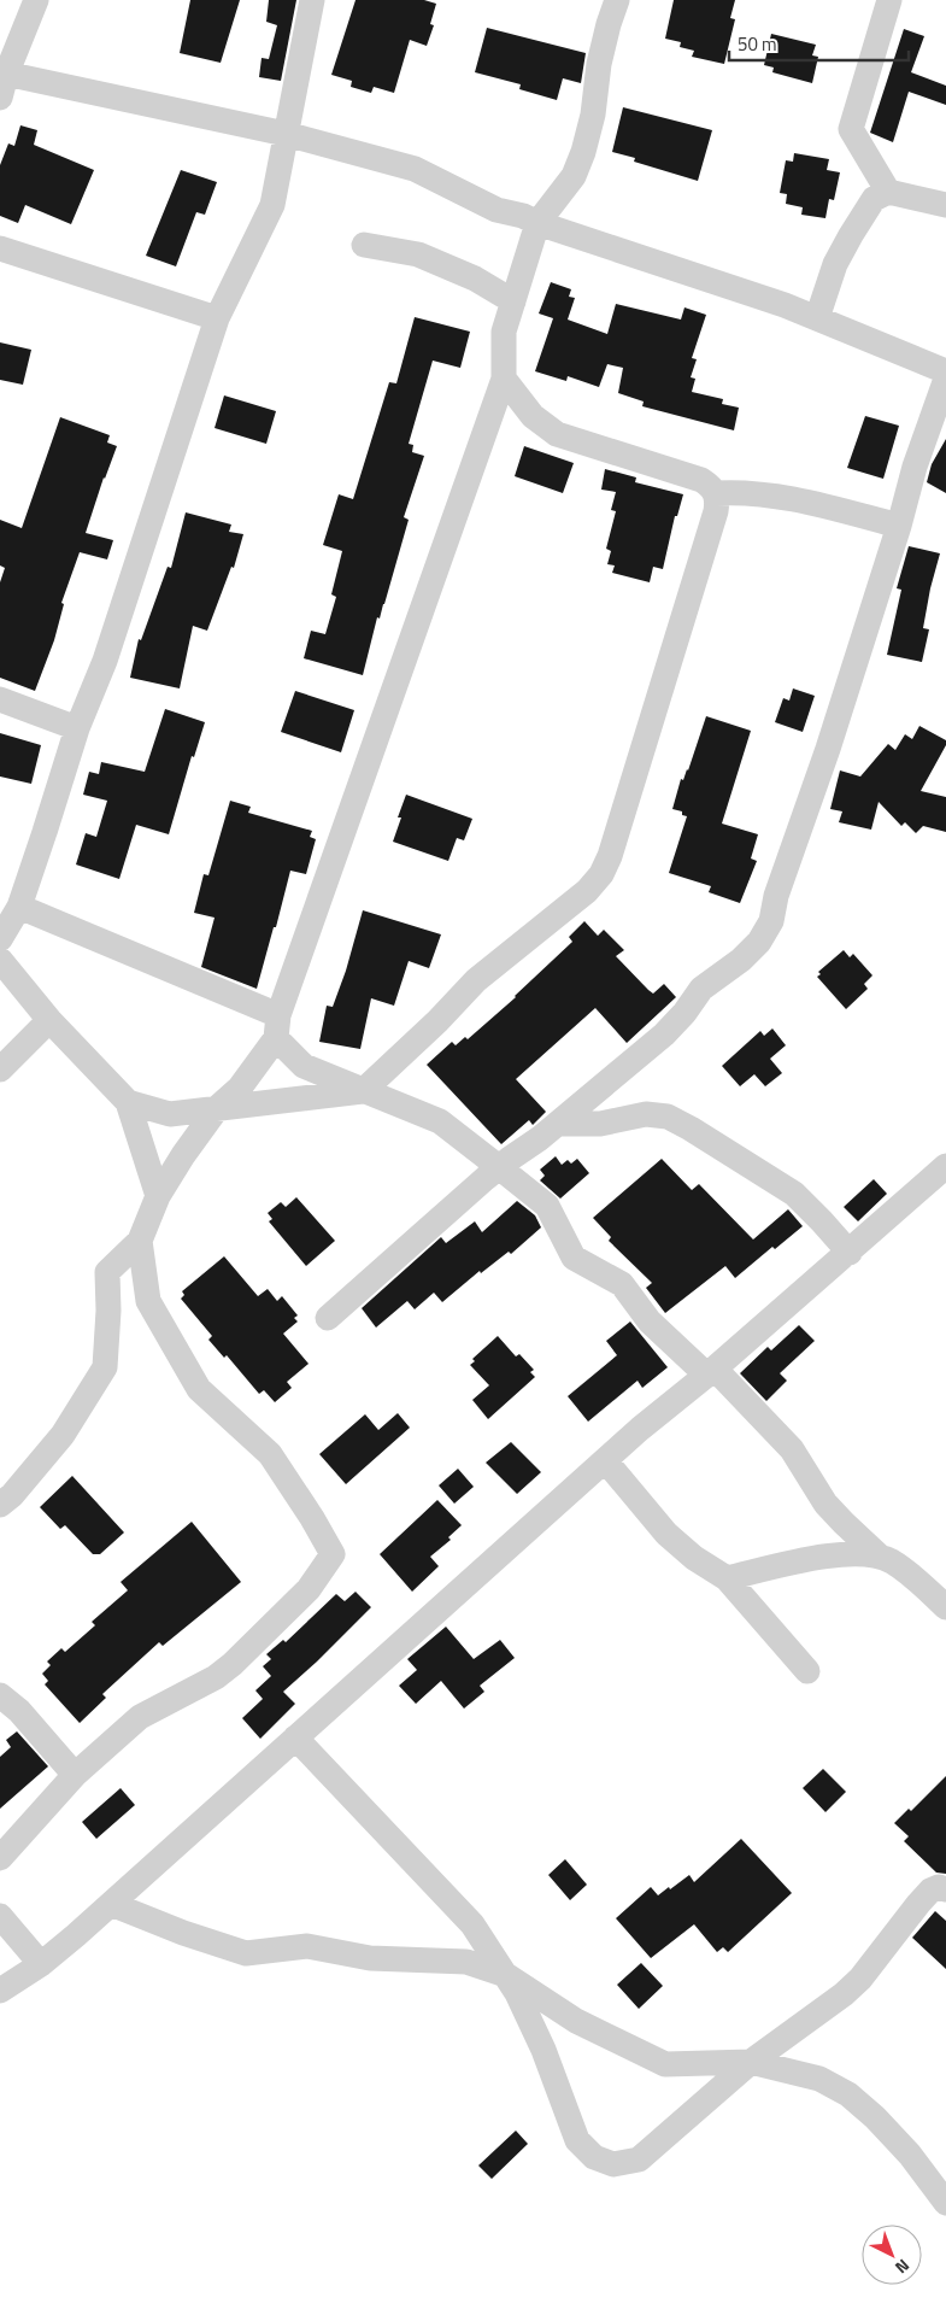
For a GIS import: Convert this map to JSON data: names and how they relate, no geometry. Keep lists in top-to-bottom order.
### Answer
{
  "scale_bar": "50 m",
  "north": "bottom right"
}
